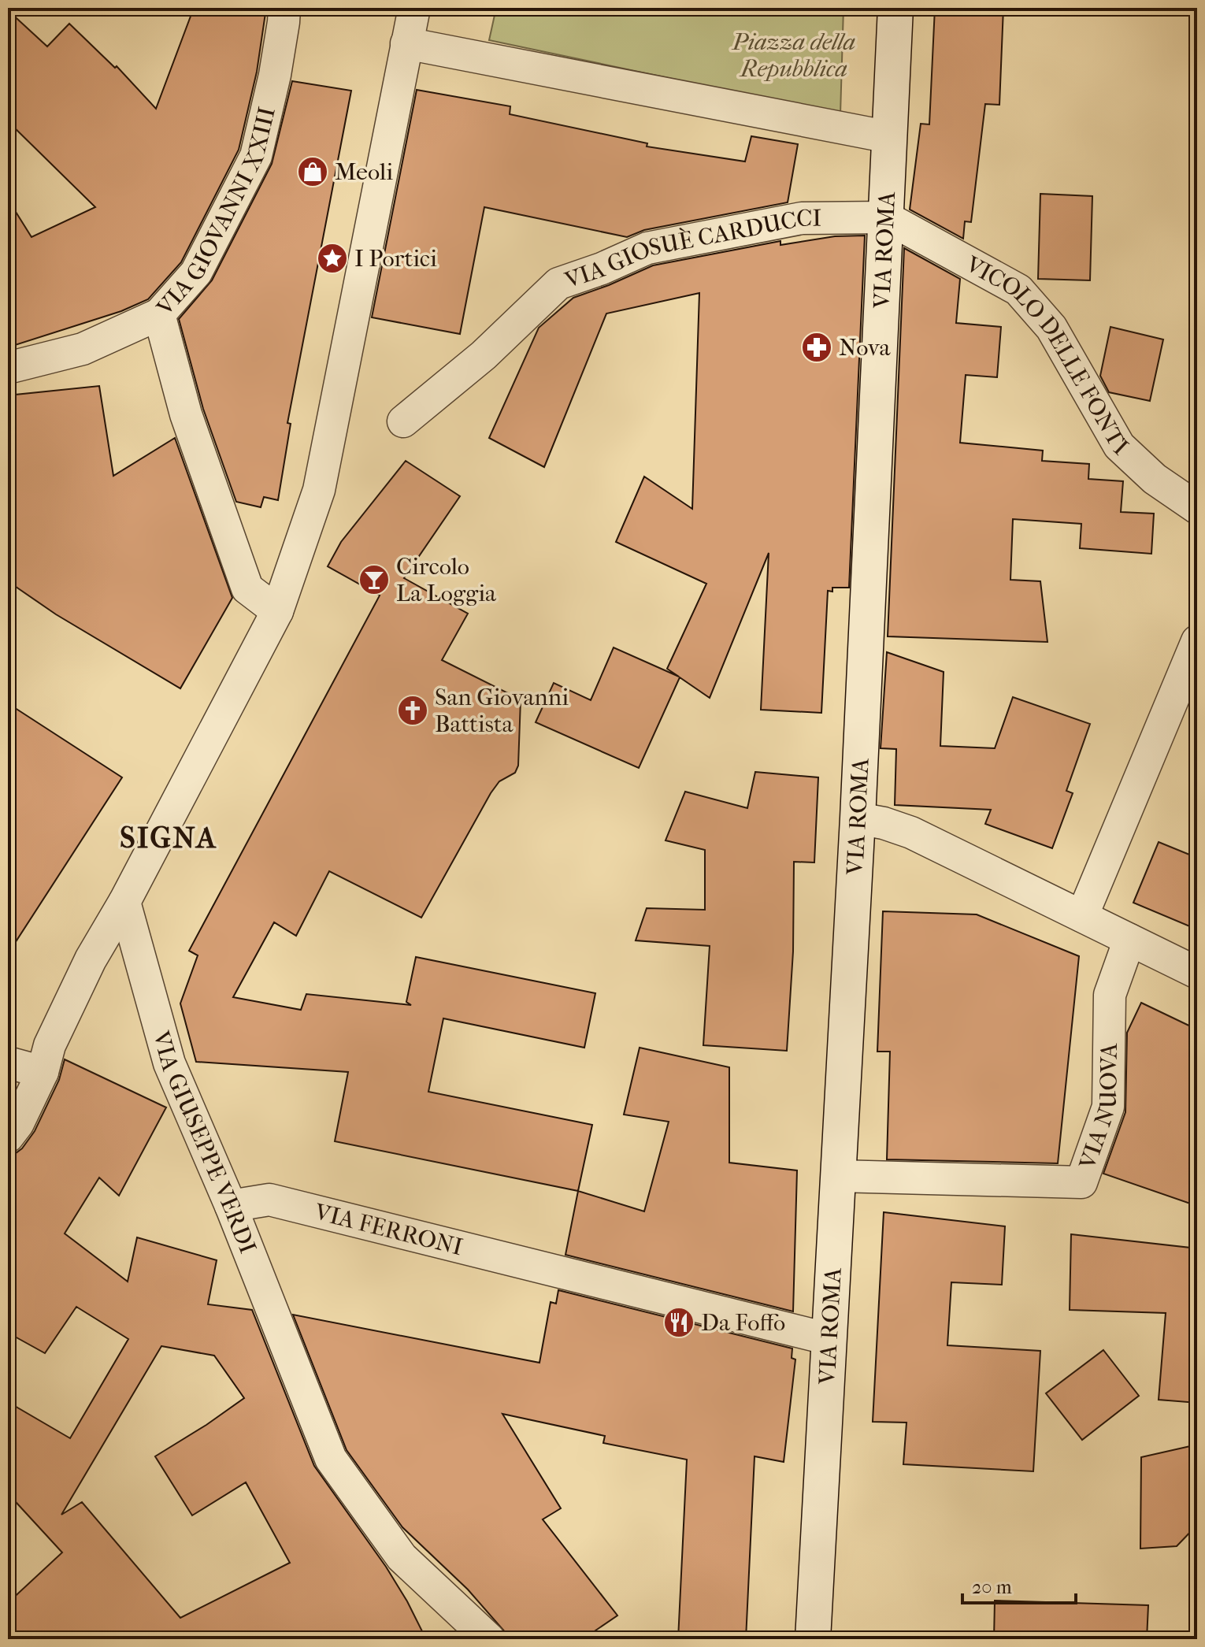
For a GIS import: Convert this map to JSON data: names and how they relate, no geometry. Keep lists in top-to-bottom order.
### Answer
{
  "streets": {
    "main road": ["VIA ROMA"],
    "street": [
      "VIA GIOVANNI XXIII",
      "VIA GIOSUÈ CARDUCCI",
      "VICOLO DELLE FONTI",
      "VIA NUOVA",
      "VIA GIUSEPPE VERDI",
      "VIA FERRONI"
    ]
  },
  "crossings": [
    ["VIA ROMA", "VIA GIOSUÈ CARDUCCI"],
    ["VIA ROMA", "VICOLO DELLE FONTI"],
    ["VIA ROMA", "VIA NUOVA"],
    ["VIA ROMA", "VIA FERRONI"],
    ["VIA GIOSUÈ CARDUCCI", "VICOLO DELLE FONTI"],
    ["VIA GIUSEPPE VERDI", "VIA FERRONI"]
  ],
  "districts": ["SIGNA"],
  "parks": ["Piazza della Repubblica"],
  "places": {
    "shop": ["Meoli"],
    "place": ["I Portici"],
    "pharmacy": ["Nova"],
    "bar": ["Circolo La Loggia"],
    "church": ["San Giovanni Battista"],
    "restaurant": ["Da Foffo"]
  },
  "scale_bar": "20 m"
}
